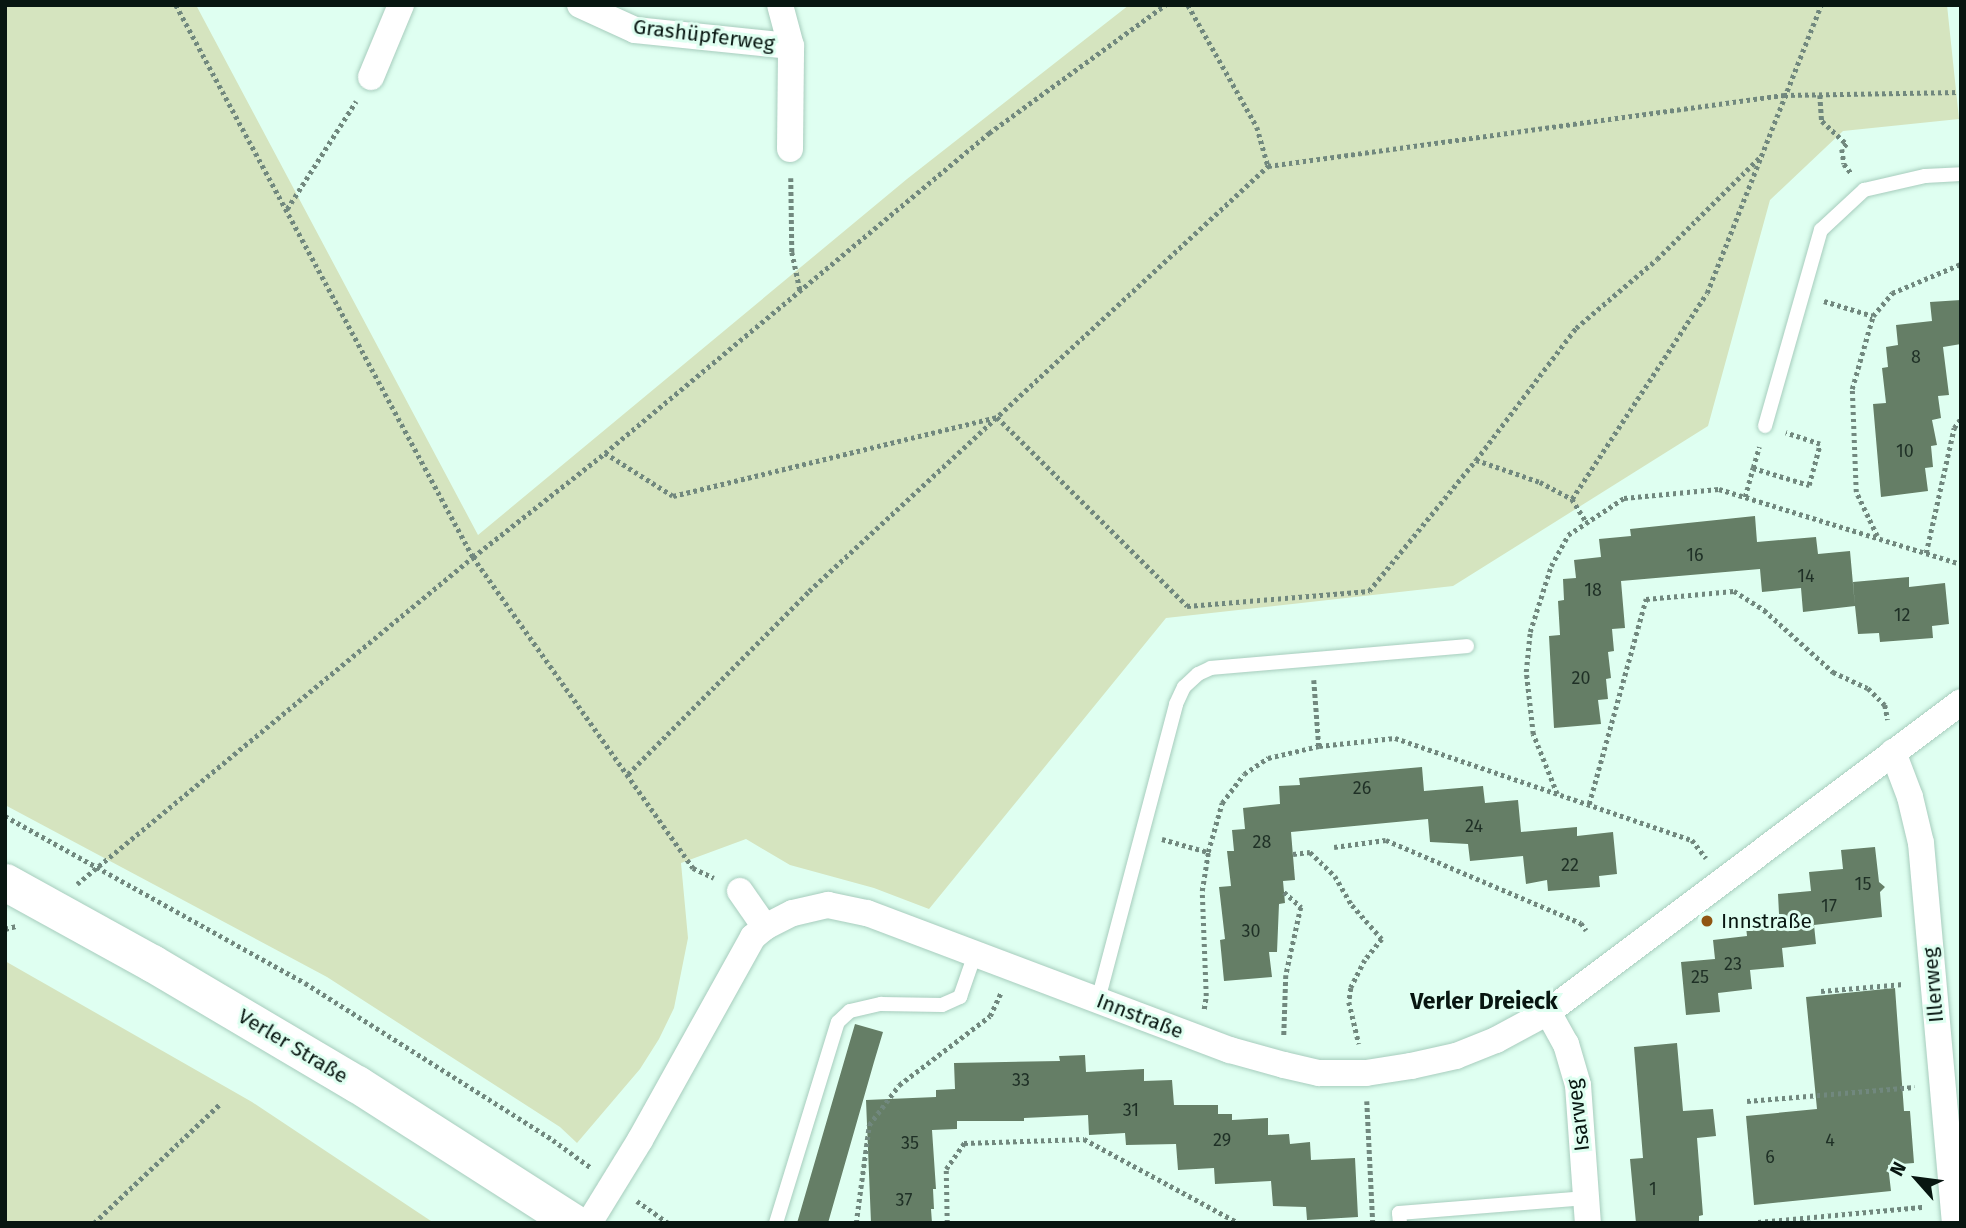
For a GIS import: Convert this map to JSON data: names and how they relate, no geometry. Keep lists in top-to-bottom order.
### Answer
{
  "streets": {
    "main road": ["Verler Straße"],
    "street": [
      "Grashüpferweg",
      "Illerweg",
      "Innstraße",
      "Isarweg"
    ]
  },
  "crossings": [
    ["Illerweg", "Innstraße"],
    ["Innstraße", "Isarweg"]
  ],
  "districts": ["Verler Dreieck"],
  "places": ["Innstraße"],
  "house_numbers": [
    "8",
    "10",
    "16",
    "14",
    "18",
    "12",
    "20",
    "26",
    "24",
    "28",
    "22",
    "15",
    "17",
    "30",
    "23",
    "25",
    "33",
    "31",
    "29",
    "4",
    "35",
    "6",
    "1",
    "37"
  ],
  "north": "top left"
}
